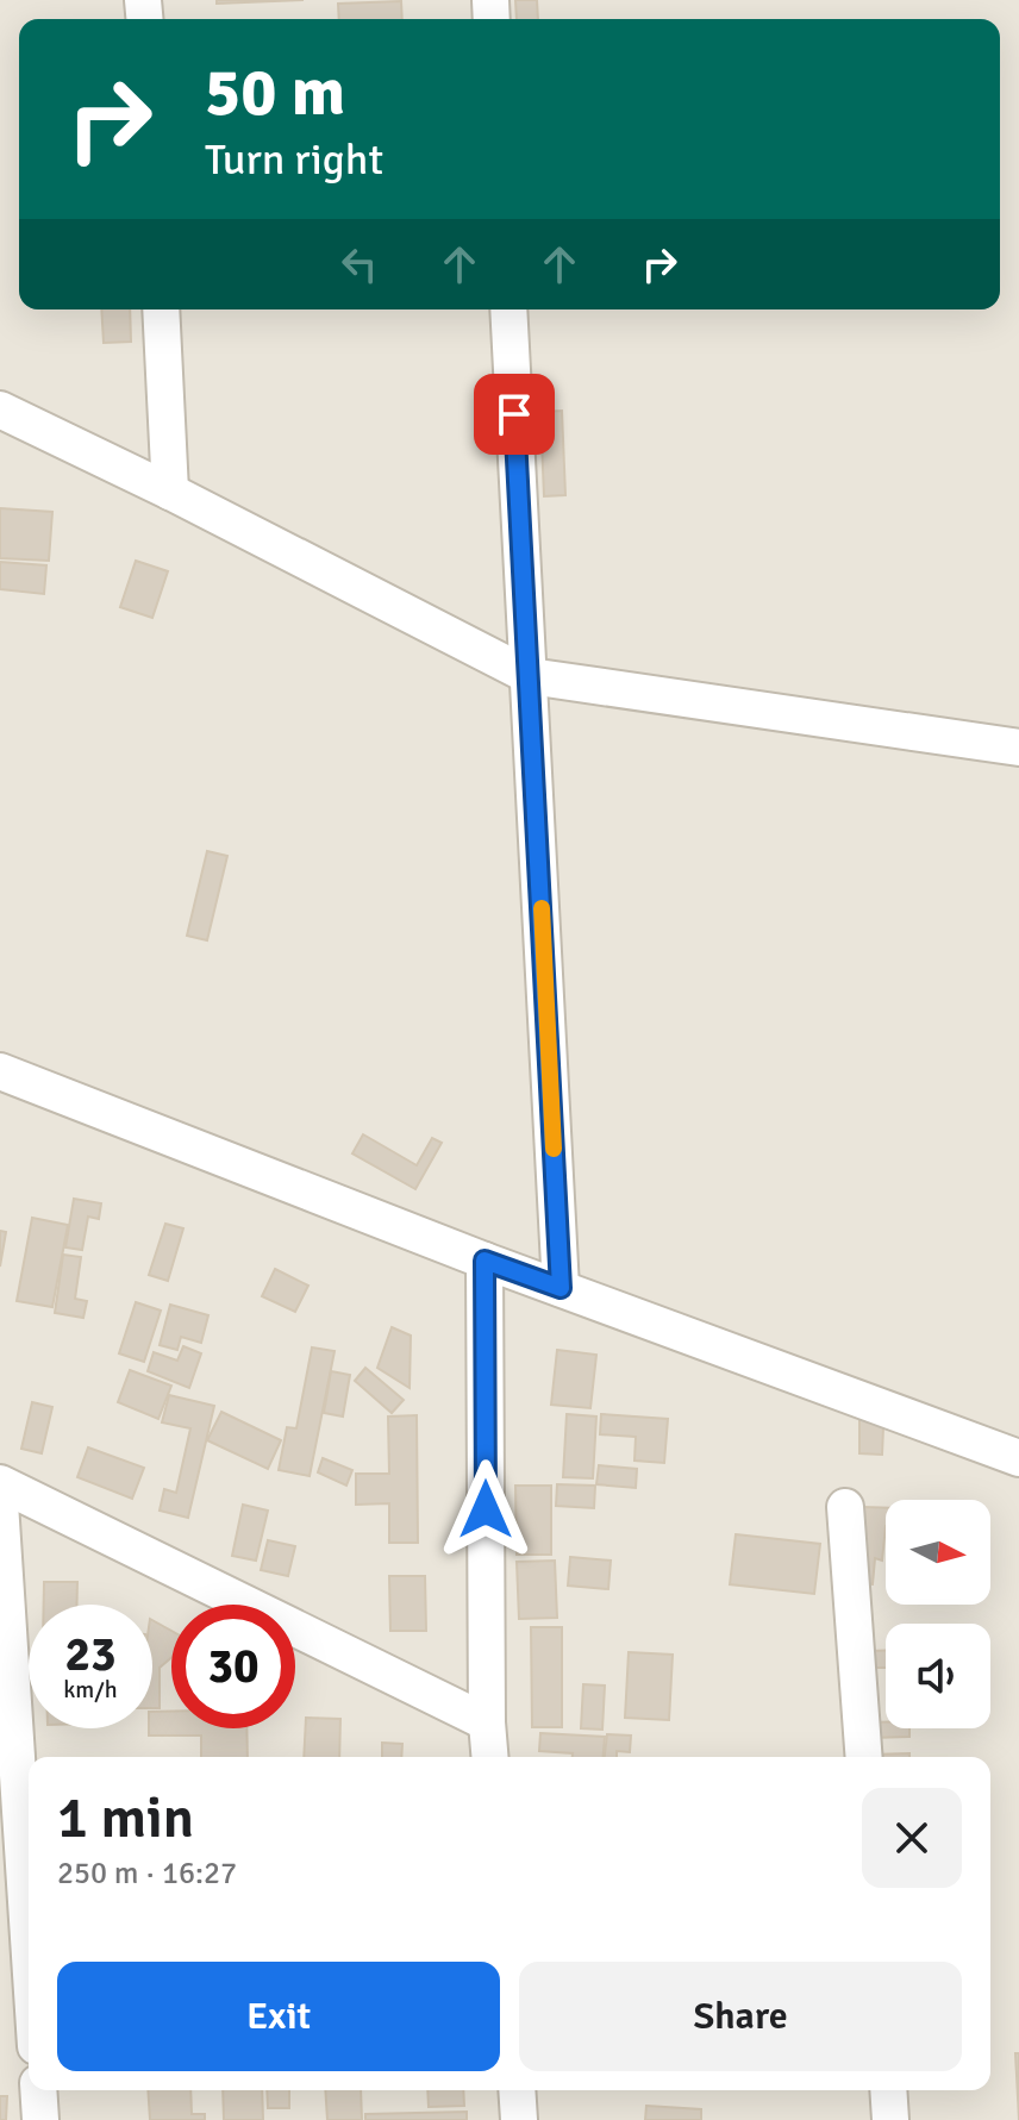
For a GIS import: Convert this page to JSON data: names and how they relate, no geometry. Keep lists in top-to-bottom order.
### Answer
{
  "north": "right",
  "page": {
    "turn": ["50 m", "Turn right"],
    "speed": "23 km/h",
    "limit": "30",
    "heading": ["1 min", "250 m · 16:27"],
    "buttons": ["Exit", "Share"]
  }
}
